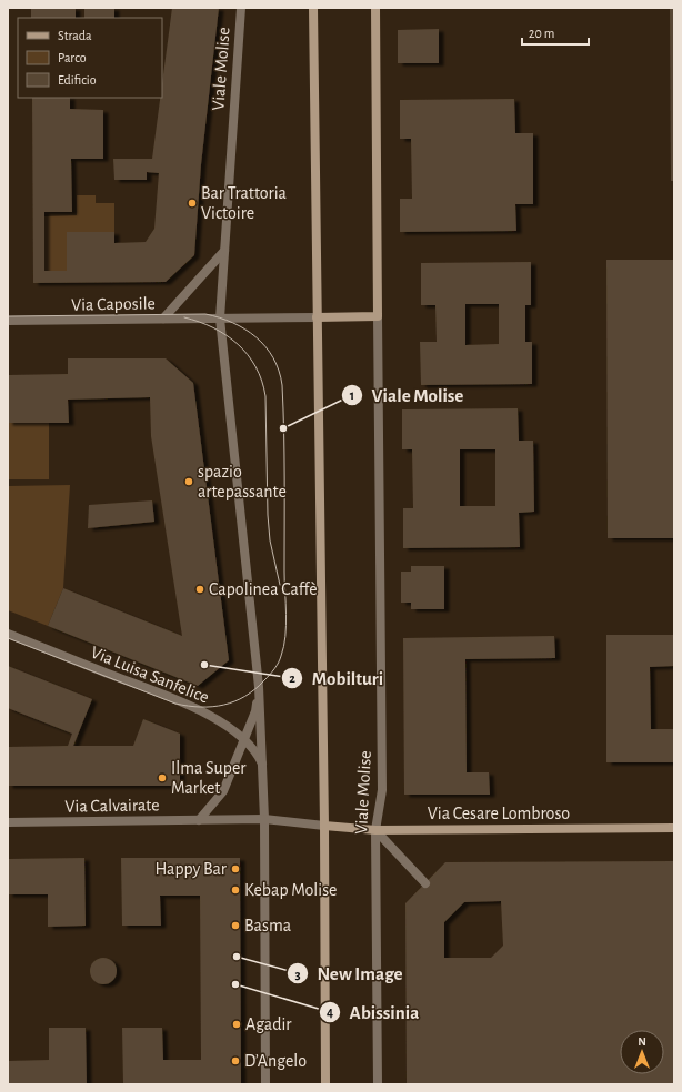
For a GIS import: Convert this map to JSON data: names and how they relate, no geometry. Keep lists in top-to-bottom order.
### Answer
{
  "streets": {
    "main road": ["Viale Molise", "Via Cesare Lombroso"],
    "street": ["Via Caposile", "Via Luisa Sanfelice", "Via Calvairate"]
  },
  "crossings": [
    ["Viale Molise", "Via Caposile"],
    ["Viale Molise", "Via Luisa Sanfelice"],
    ["Viale Molise", "Via Calvairate"],
    ["Viale Molise", "Via Cesare Lombroso"],
    ["Via Calvairate", "Via Cesare Lombroso"]
  ],
  "places": [
    "Bar Trattoria Victoire",
    "Viale Molise",
    "spazio artepassante",
    "Capolinea Caffè",
    "Mobilturi",
    "Ilma Super Market",
    "Happy Bar",
    "Kebap Molise",
    "Basma",
    "New Image",
    "Abissinia",
    "Agadir",
    "D’Angelo"
  ],
  "legend": ["Strada", "Parco", "Edificio"],
  "scale_bar": "20 m",
  "north": "top"
}
